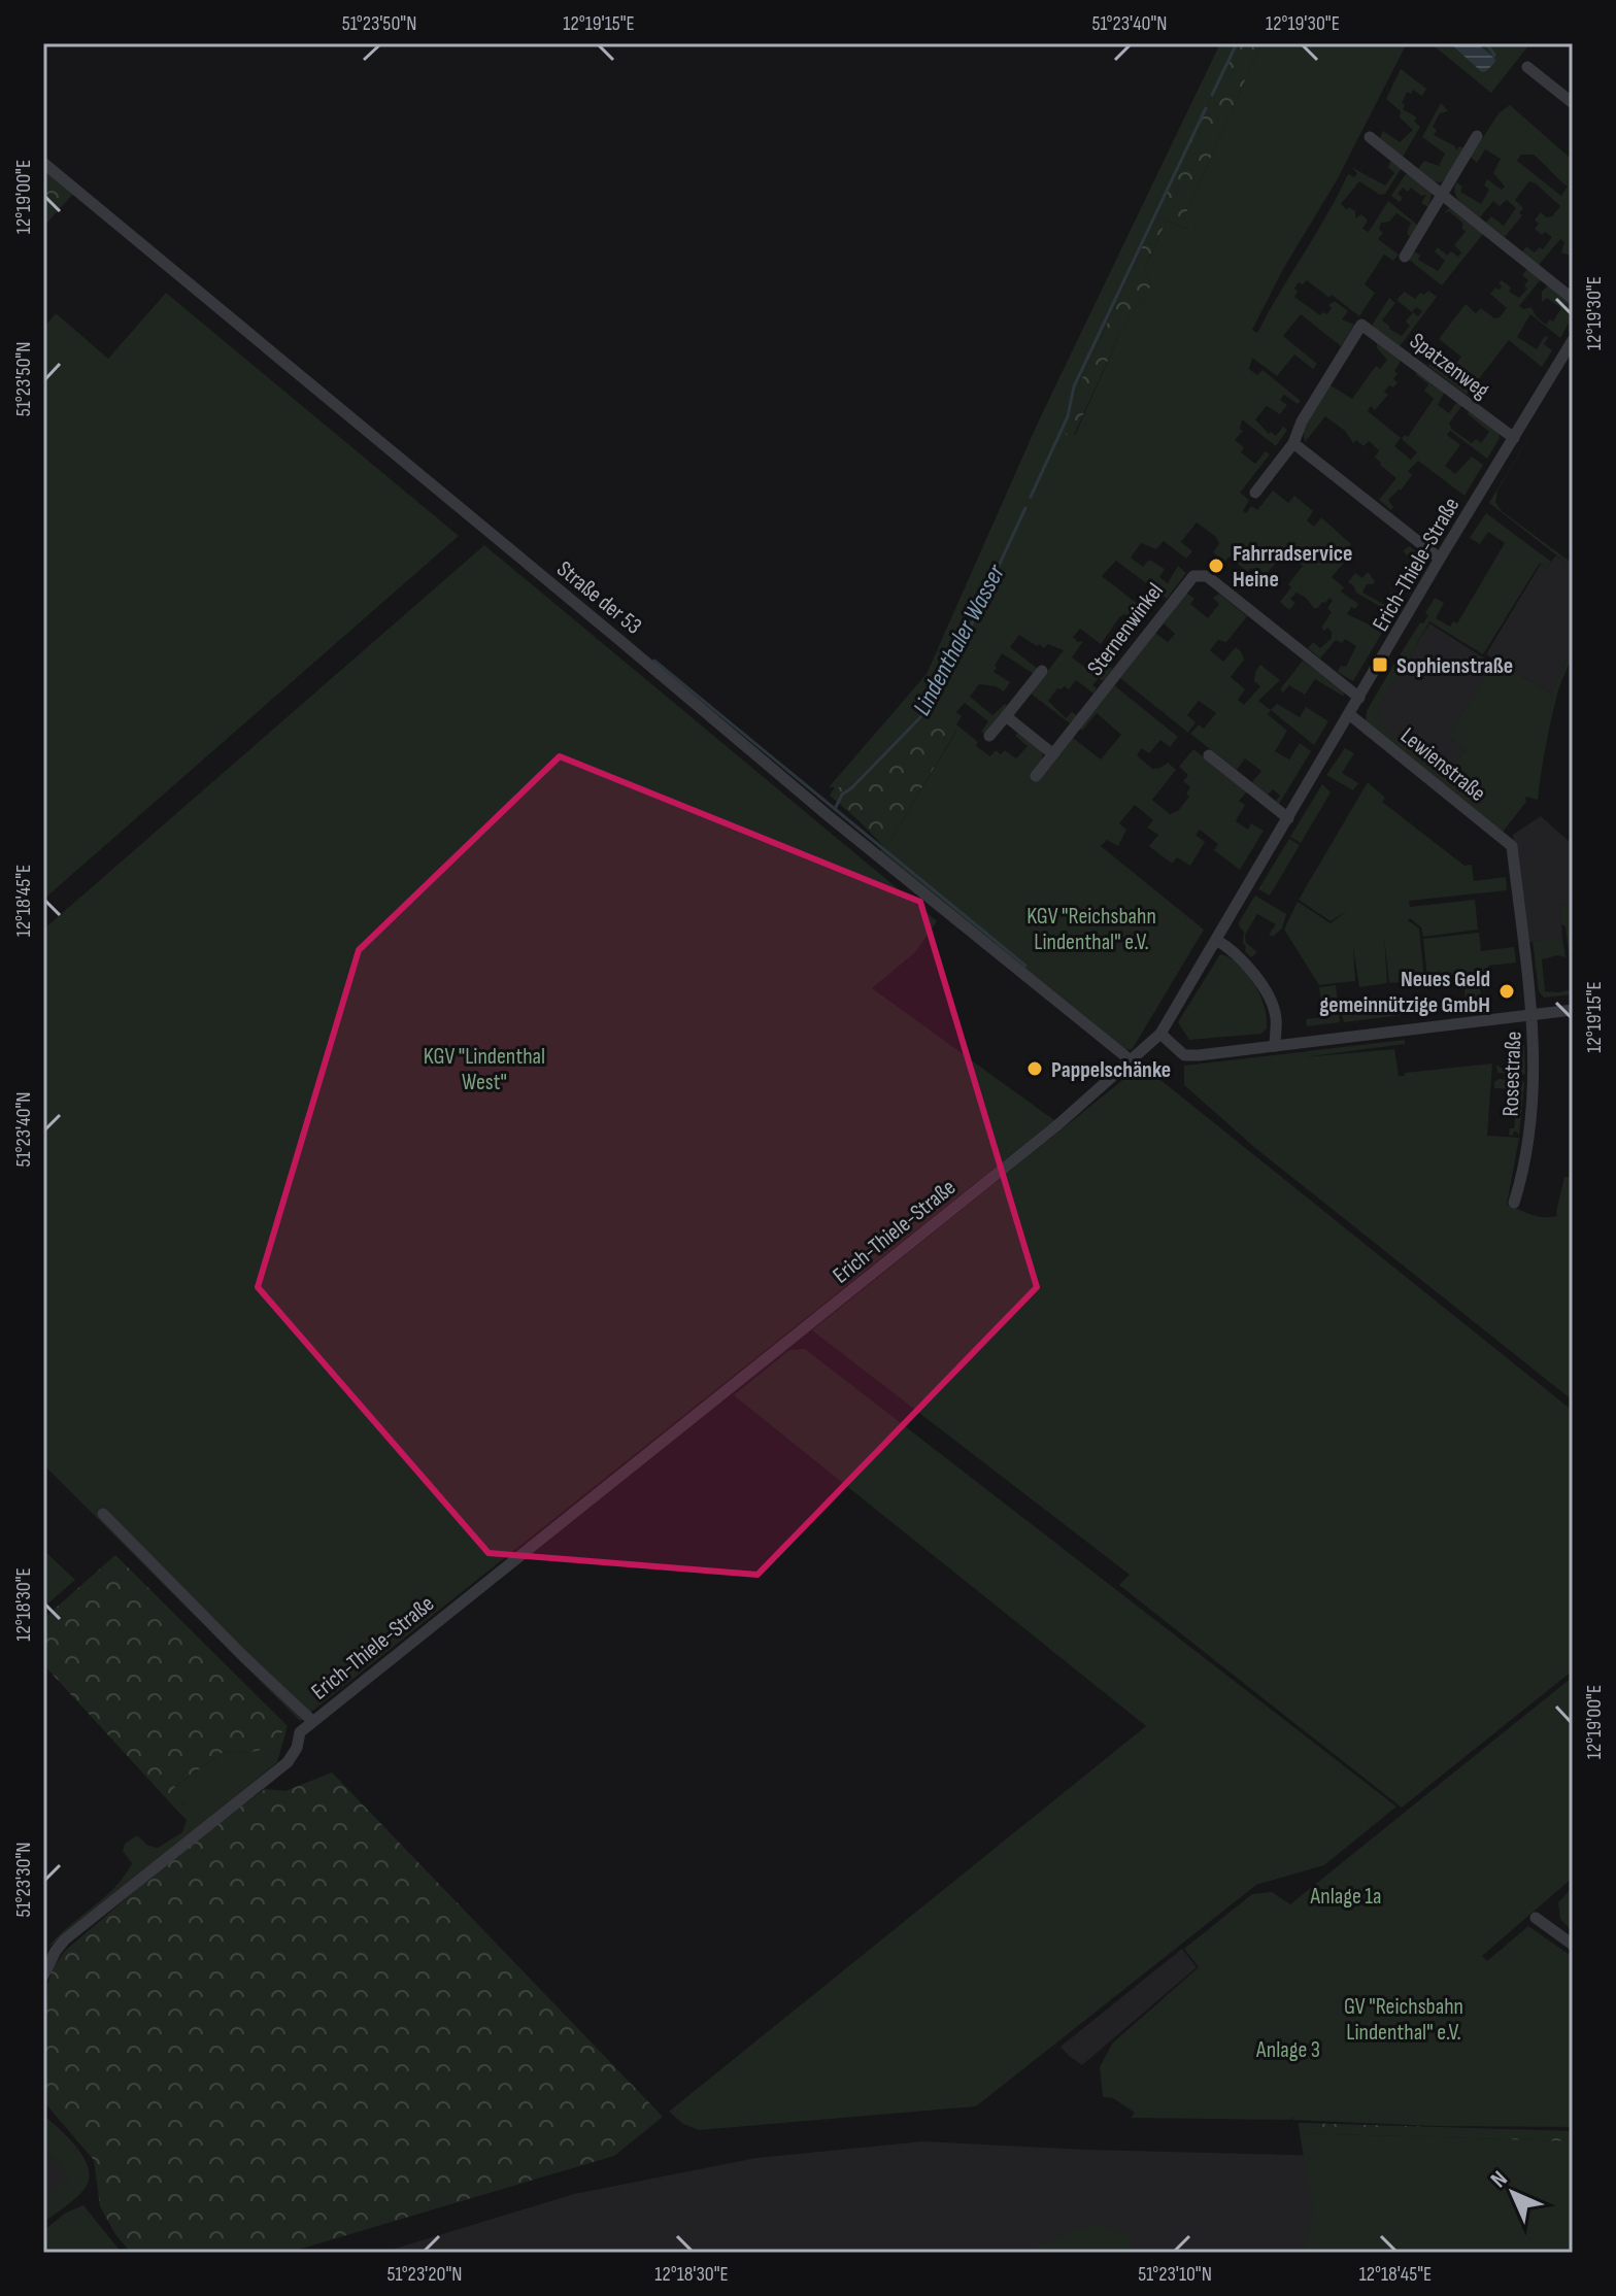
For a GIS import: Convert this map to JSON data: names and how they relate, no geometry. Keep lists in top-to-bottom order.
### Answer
{
  "streets": {
    "street": [
      "Spatzenweg",
      "Erich-Thiele-Straße",
      "Straße der 53",
      "Sternenwinkel",
      "Lewienstraße",
      "Rosestraße"
    ]
  },
  "crossings": [
    ["Spatzenweg", "Erich-Thiele-Straße"],
    ["Erich-Thiele-Straße", "Straße der 53"],
    ["Erich-Thiele-Straße", "Sternenwinkel"],
    ["Erich-Thiele-Straße", "Lewienstraße"],
    ["Lewienstraße", "Rosestraße"]
  ],
  "water": ["Lindenthaler Wasser"],
  "parks": [
    "KGV \"Reichsbahn Lindenthal\" e.V.",
    "KGV \"Lindenthal West\"",
    "Anlage 1a",
    "GV \"Reichsbahn Lindenthal\" e.V.",
    "Anlage 3"
  ],
  "places": {
    "other": ["Fahrradservice Heine", "Neues Geld gemeinnützige GmbH", "Pappelschänke"],
    "transit": ["Sophienstraße"]
  },
  "north": "top left",
  "coordinates": [
    "51°23'50\"N",
    "12°19'15\"E",
    "51°23'40\"N",
    "12°19'30\"E",
    "12°19'00\"E",
    "12°18'45\"E",
    "12°18'30\"E",
    "51°23'30\"N",
    "51°23'20\"N",
    "51°23'10\"N"
  ]
}
